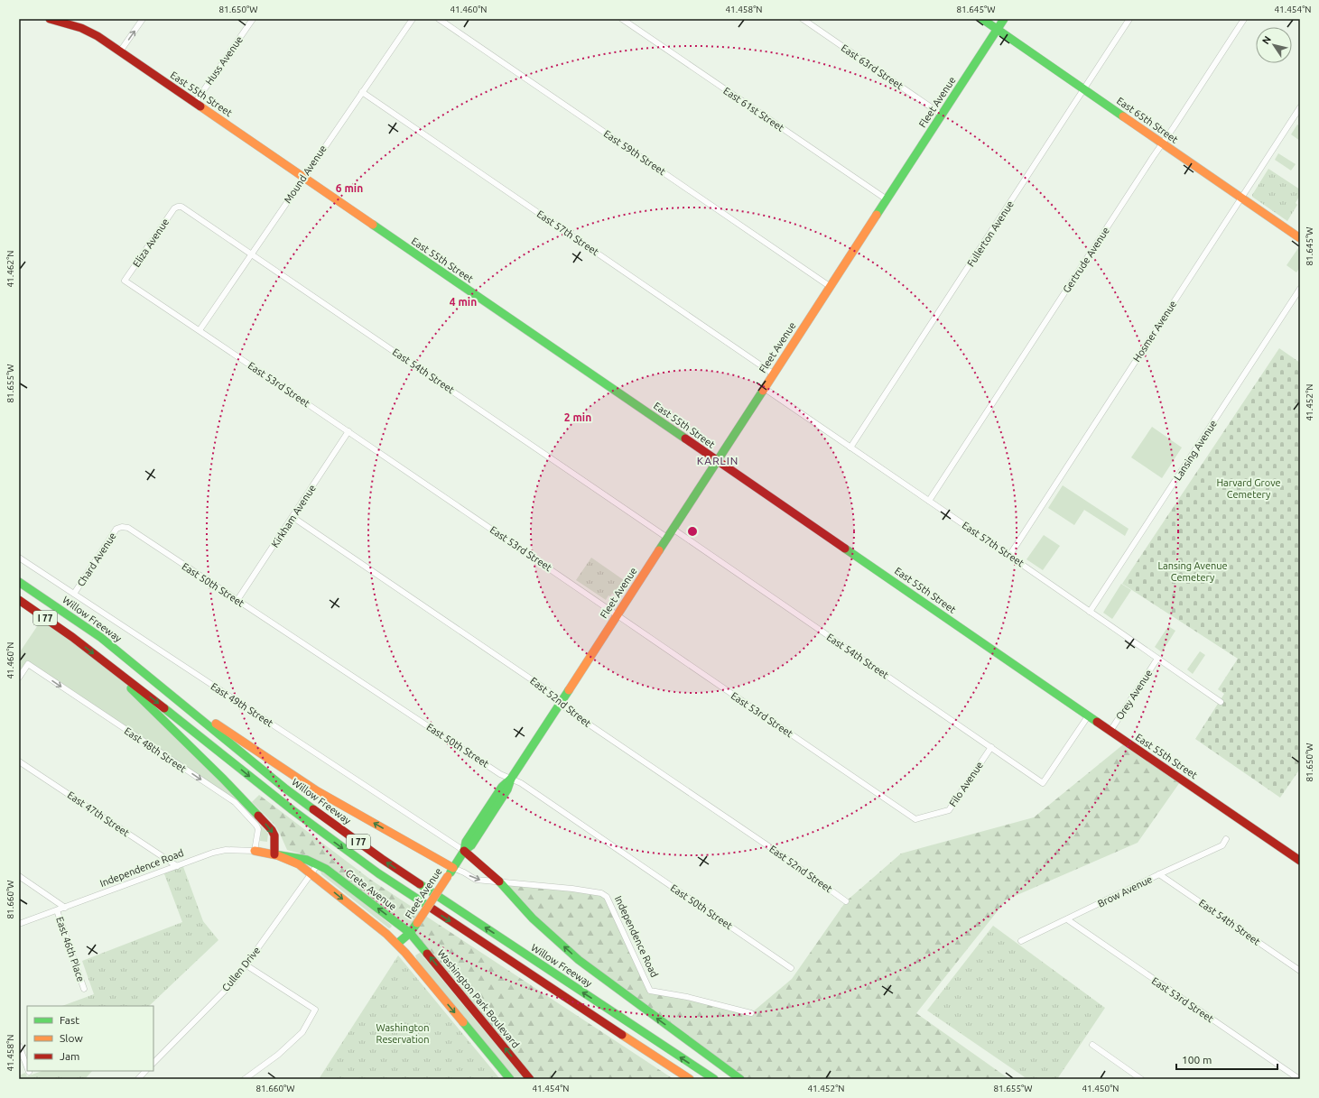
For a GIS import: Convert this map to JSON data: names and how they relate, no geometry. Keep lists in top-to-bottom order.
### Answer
{
  "streets": {
    "main road": [
      "East 55th Street",
      "Fleet Avenue",
      "East 65th Street",
      "I 77",
      "Willow Freeway",
      "Independence Road",
      "Crete Avenue",
      "Washington Park Boulevard"
    ],
    "street": [
      "Huss Avenue",
      "East 63rd Street",
      "East 61st Street",
      "East 59th Street",
      "Mound Avenue",
      "East 57th Street",
      "Fullerton Avenue",
      "Eliza Avenue",
      "Gertrude Avenue",
      "Hosmer Avenue",
      "East 54th Street",
      "East 53rd Street",
      "Lansing Avenue",
      "Kirkham Avenue",
      "Chard Avenue",
      "East 50th Street",
      "Orey Avenue",
      "East 52nd Street",
      "East 49th Street",
      "East 48th Street",
      "Filo Avenue",
      "East 47th Street",
      "Brow Avenue",
      "East 46th Place",
      "Cullen Drive"
    ]
  },
  "crossings": [
    ["Huss Avenue", "East 55th Street"],
    ["East 63rd Street", "Fleet Avenue"],
    ["East 55th Street", "Fleet Avenue"],
    ["East 55th Street", "Mound Avenue"],
    ["East 55th Street", "East 54th Street"],
    ["East 55th Street", "Orey Avenue"],
    ["Fleet Avenue", "East 61st Street"],
    ["Fleet Avenue", "East 65th Street"],
    ["Fleet Avenue", "East 59th Street"],
    ["Fleet Avenue", "East 57th Street"],
    ["Fleet Avenue", "East 54th Street"],
    ["Fleet Avenue", "East 53rd Street"],
    ["Fleet Avenue", "East 50th Street"],
    ["Fleet Avenue", "East 52nd Street"],
    ["Fleet Avenue", "East 49th Street"],
    ["Fleet Avenue", "Independence Road"],
    ["Fleet Avenue", "Crete Avenue"],
    ["Fleet Avenue", "Washington Park Boulevard"],
    ["East 65th Street", "Fullerton Avenue"],
    ["East 65th Street", "Gertrude Avenue"],
    ["East 65th Street", "Hosmer Avenue"],
    ["Mound Avenue", "East 57th Street"],
    ["Mound Avenue", "East 54th Street"],
    ["Mound Avenue", "East 53rd Street"],
    ["East 57th Street", "Fullerton Avenue"],
    ["East 57th Street", "Gertrude Avenue"],
    ["East 57th Street", "Hosmer Avenue"],
    ["East 57th Street", "Lansing Avenue"],
    ["East 57th Street", "Orey Avenue"],
    ["Eliza Avenue", "East 54th Street"],
    ["Eliza Avenue", "East 53rd Street"],
    ["East 54th Street", "Filo Avenue"],
    ["East 54th Street", "Brow Avenue"],
    ["East 53rd Street", "Kirkham Avenue"],
    ["East 53rd Street", "Filo Avenue"],
    ["East 53rd Street", "Brow Avenue"],
    ["Kirkham Avenue", "East 50th Street"],
    ["Kirkham Avenue", "East 52nd Street"],
    ["Chard Avenue", "East 50th Street"],
    ["Chard Avenue", "East 49th Street"],
    ["East 48th Street", "Independence Road"],
    ["East 47th Street", "Independence Road"],
    ["Independence Road", "Crete Avenue"],
    ["Independence Road", "East 46th Place"],
    ["Independence Road", "Cullen Drive"],
    ["Crete Avenue", "Cullen Drive"],
    ["Crete Avenue", "Washington Park Boulevard"]
  ],
  "one_way": ["East 48th Street"],
  "districts": ["KARLIN"],
  "parks": ["Harvard Grove Cemetery", "Lansing Avenue Cemetery", "Washington Reservation"],
  "legend": ["Fast", "Slow", "Jam"],
  "scale_bar": "100 m",
  "north": "top left",
  "coordinates": [
    "81.650°W",
    "41.460°N",
    "41.458°N",
    "81.645°W",
    "41.454°N",
    "41.462°N",
    "81.655°W",
    "41.452°N",
    "81.660°W",
    "41.450°N"
  ],
  "rings": ["6 min", "4 min", "2 min"]
}
